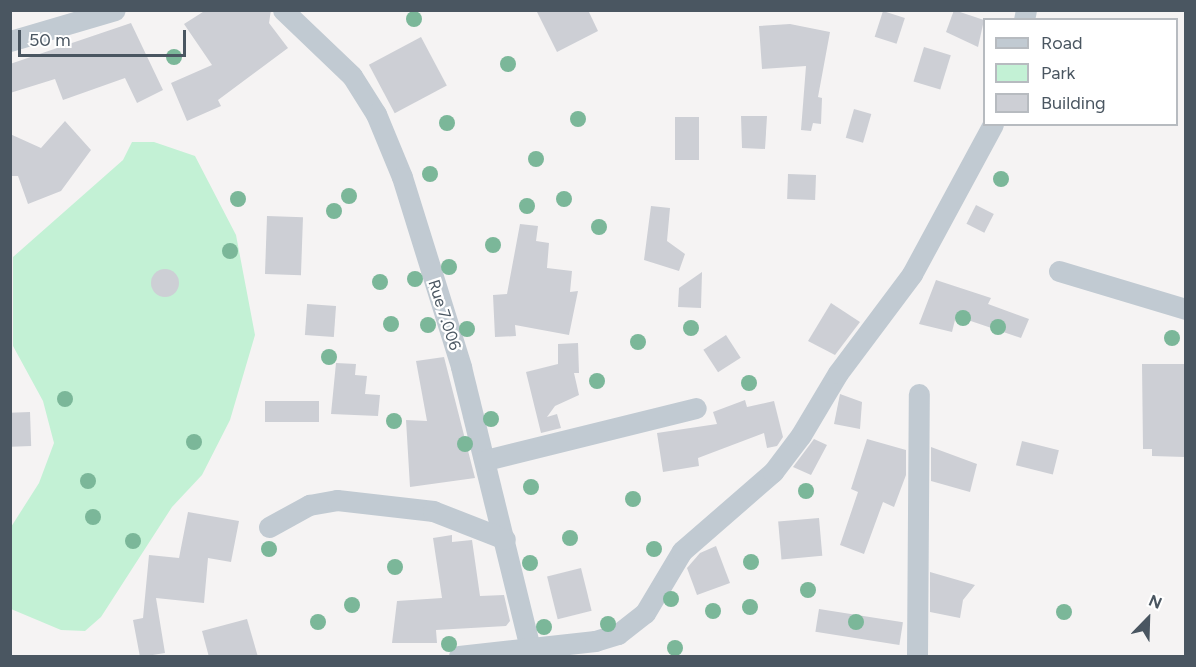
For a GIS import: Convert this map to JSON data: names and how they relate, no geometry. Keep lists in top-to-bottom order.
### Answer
{
  "streets": {
    "street": ["Rue 7.006"]
  },
  "legend": ["Road", "Park", "Building"],
  "scale_bar": "50 m",
  "north": "top right"
}
